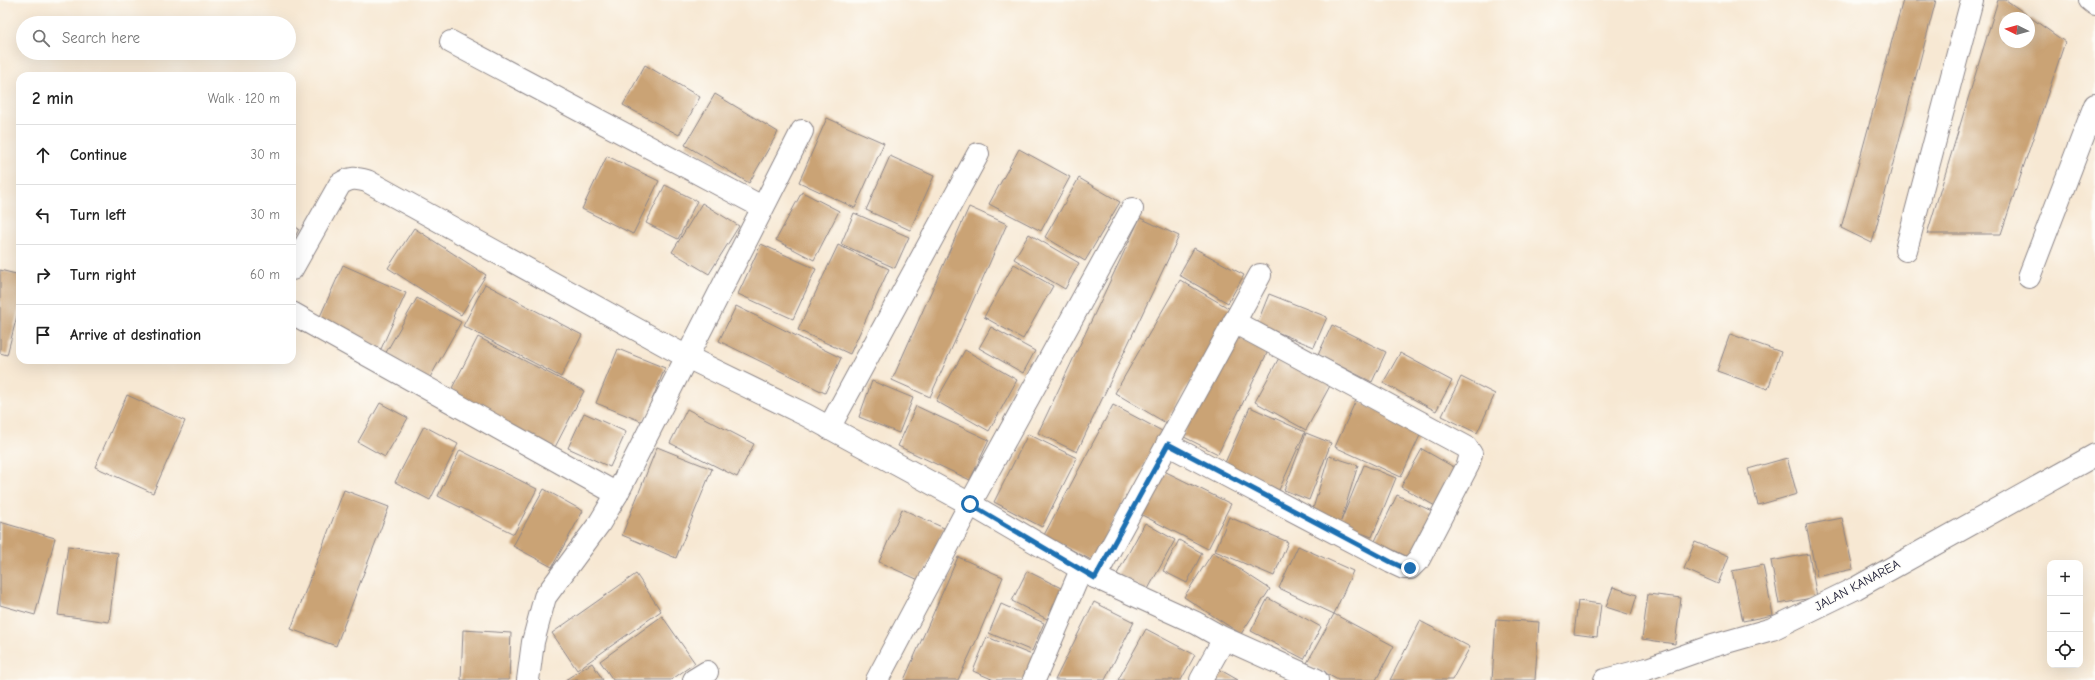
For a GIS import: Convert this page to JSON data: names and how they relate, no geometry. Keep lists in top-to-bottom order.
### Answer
{
  "streets": {
    "street": ["JALAN KANAREA"]
  },
  "north": "left",
  "page": {
    "search": "Search here",
    "heading": ["2 min", "Walk · 120 m"],
    "list": [
      ["Continue", "30 m"],
      ["Turn left", "30 m"],
      ["Turn right", "60 m"],
      "Arrive at destination"
    ],
    "map_buttons": ["+", "−"]
  }
}
